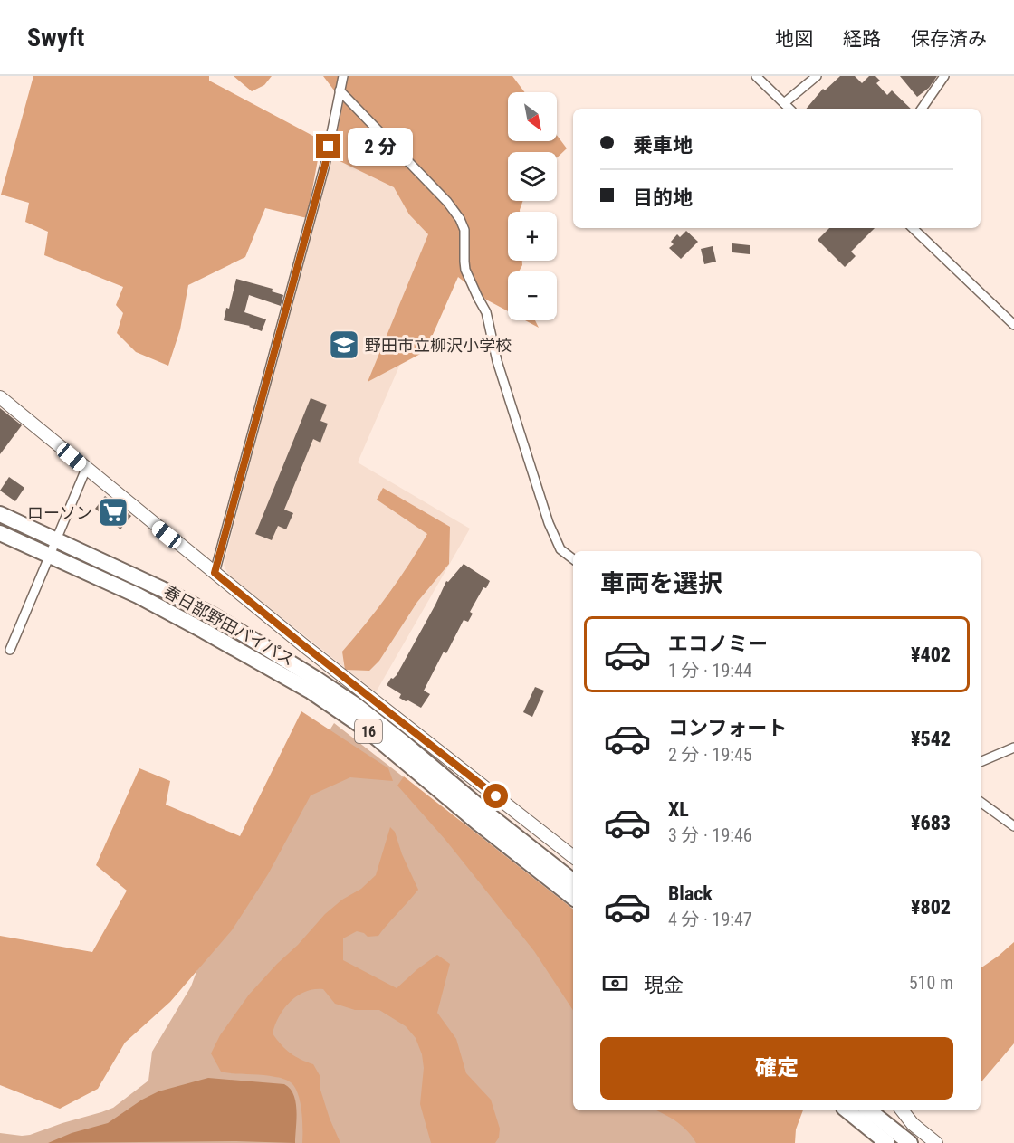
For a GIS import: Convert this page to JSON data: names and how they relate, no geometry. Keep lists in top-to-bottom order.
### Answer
{
  "streets": {
    "highway": ["春日部野田バイパス", "16"]
  },
  "places": {
    "school or university": ["野田市立柳沢小学校"],
    "supermarket": ["ローソン"]
  },
  "north": "bottom right",
  "page": {
    "header": "Swyft",
    "nav": ["地図", "経路", "保存済み"],
    "map_buttons": ["+", "−"],
    "banner": ["乗車地", "目的地"],
    "bubble": "2 分",
    "heading": "車両を選択",
    "list": [
      {
        "name": "エコノミー",
        "note": "1 分 · 19:44",
        "value": "¥402"
      },
      {
        "name": "コンフォート",
        "note": "2 分 · 19:45",
        "value": "¥542"
      },
      {
        "name": "XL",
        "note": "3 分 · 19:46",
        "value": "¥683"
      },
      {
        "name": "Black",
        "note": "4 分 · 19:47",
        "value": "¥802"
      }
    ],
    "pay": ["現金", "510 m"],
    "buttons": "確定"
  }
}
